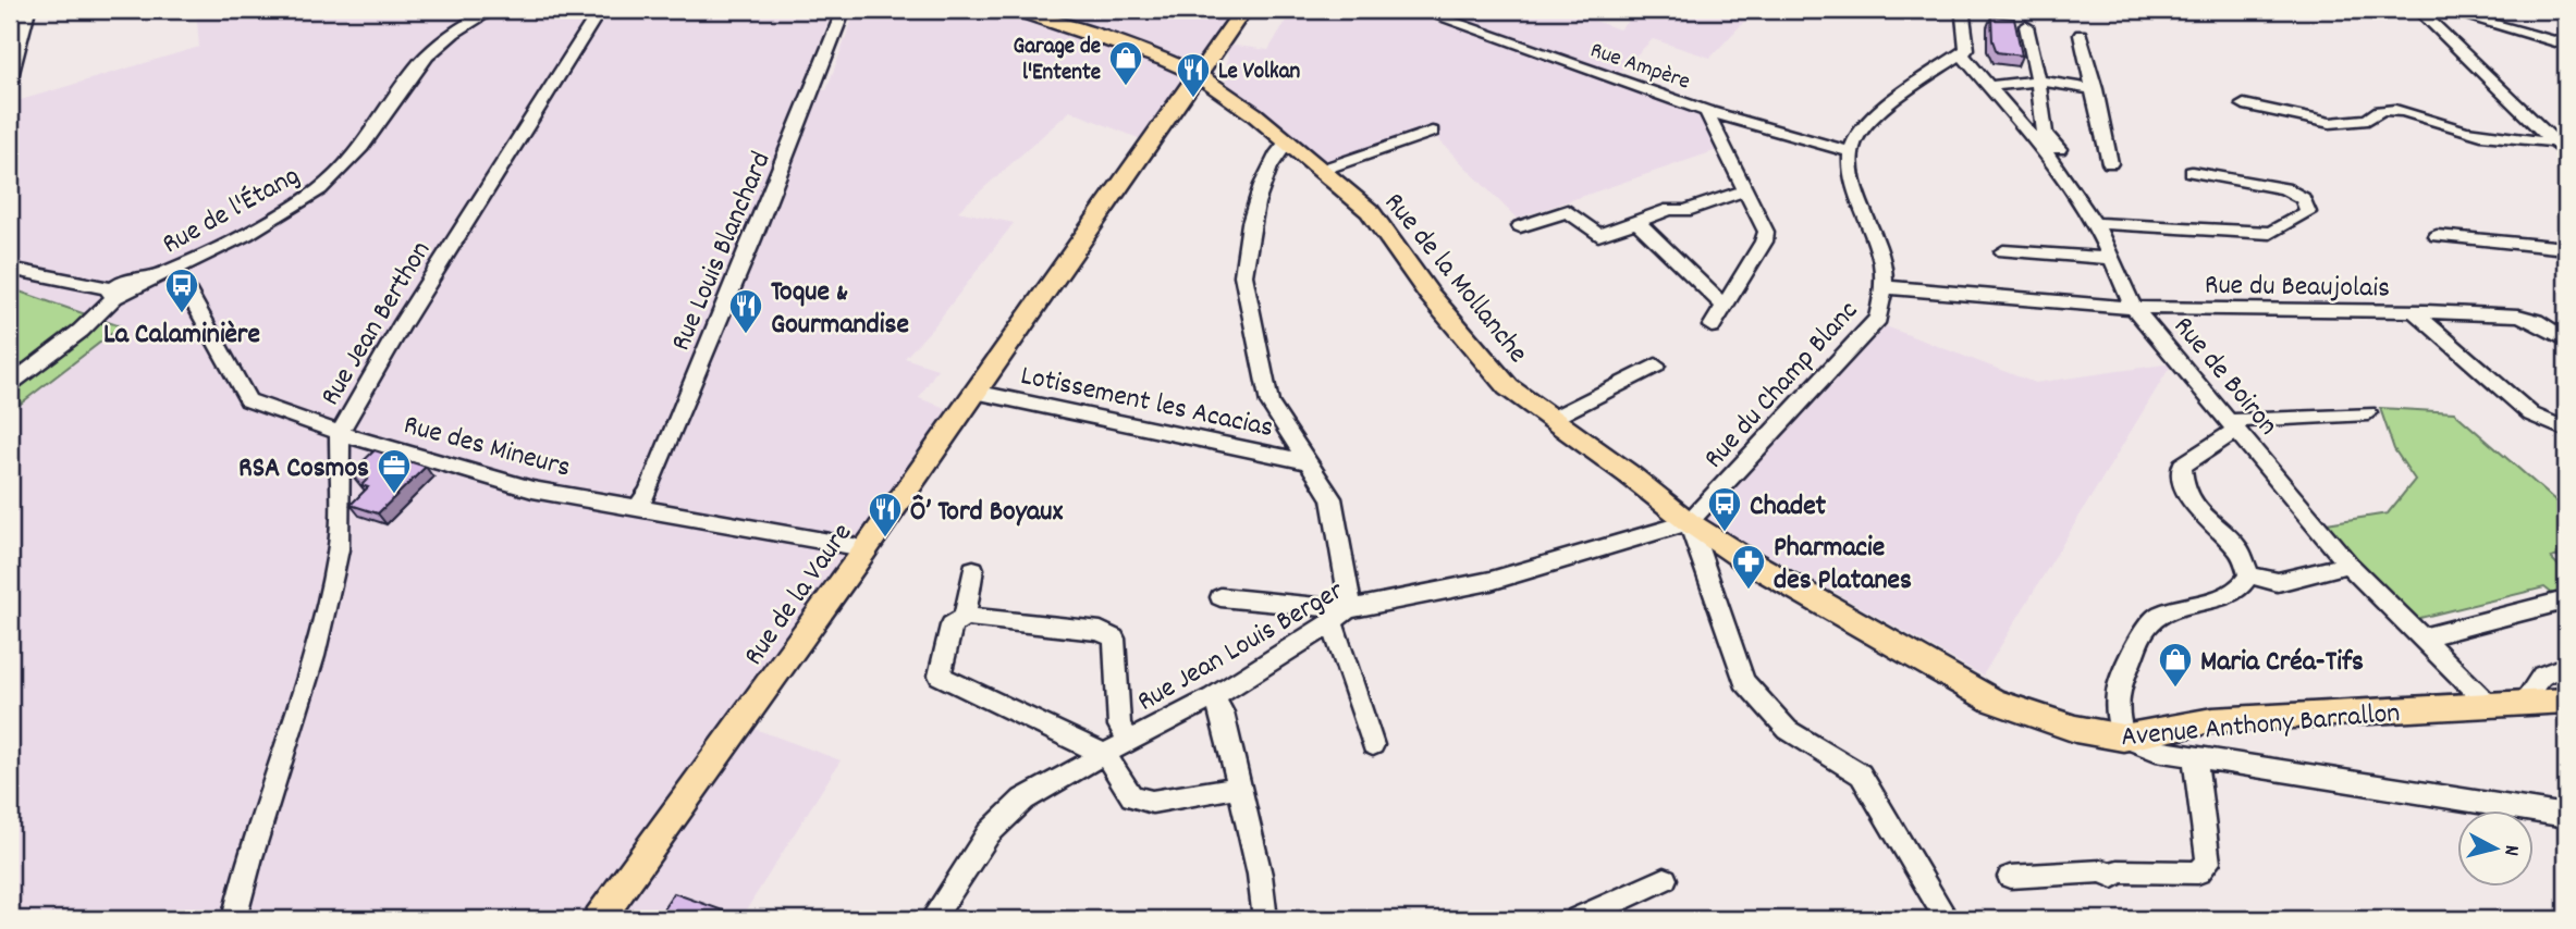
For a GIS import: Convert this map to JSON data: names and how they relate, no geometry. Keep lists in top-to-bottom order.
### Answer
{
  "streets": {
    "main road": ["Rue de la Mollanche", "Rue de la Vaure", "Avenue Anthony Barrallon"],
    "street": [
      "Rue Ampère",
      "Rue de l'Étang",
      "Rue Louis Blanchard",
      "Rue du Beaujolais",
      "Rue Jean Berthon",
      "Rue de Boiron",
      "Rue du Champ Blanc",
      "Lotissement les Acacias",
      "Rue des Mineurs",
      "Rue Jean Louis Berger"
    ]
  },
  "crossings": [
    ["Rue Ampère", "Rue du Champ Blanc"],
    ["Rue de l'Étang", "Rue des Mineurs"],
    ["Rue Louis Blanchard", "Rue des Mineurs"],
    ["Rue de la Mollanche", "Rue du Champ Blanc"],
    ["Rue de la Mollanche", "Rue de la Vaure"],
    ["Rue de la Mollanche", "Rue Jean Louis Berger"],
    ["Rue de la Mollanche", "Avenue Anthony Barrallon"],
    ["Rue du Beaujolais", "Rue de Boiron"],
    ["Rue du Beaujolais", "Rue du Champ Blanc"],
    ["Rue Jean Berthon", "Rue des Mineurs"],
    ["Rue de Boiron", "Avenue Anthony Barrallon"],
    ["Rue du Champ Blanc", "Rue Jean Louis Berger"],
    ["Rue du Champ Blanc", "Avenue Anthony Barrallon"],
    ["Lotissement les Acacias", "Rue de la Vaure"],
    ["Rue des Mineurs", "Rue de la Vaure"],
    ["Rue Jean Louis Berger", "Avenue Anthony Barrallon"]
  ],
  "places": {
    "shop": ["Garage de l'Entente", "Maria Créa-Tifs"],
    "restaurant": ["Le Volkan", "Toque & Gourmandise", "Ô’ Tord Boyaux"],
    "bus stop": ["La Calaminière", "Chadet"],
    "office": ["RSA Cosmos"],
    "pharmacy": ["Pharmacie des Platanes"]
  },
  "north": "right"
}
